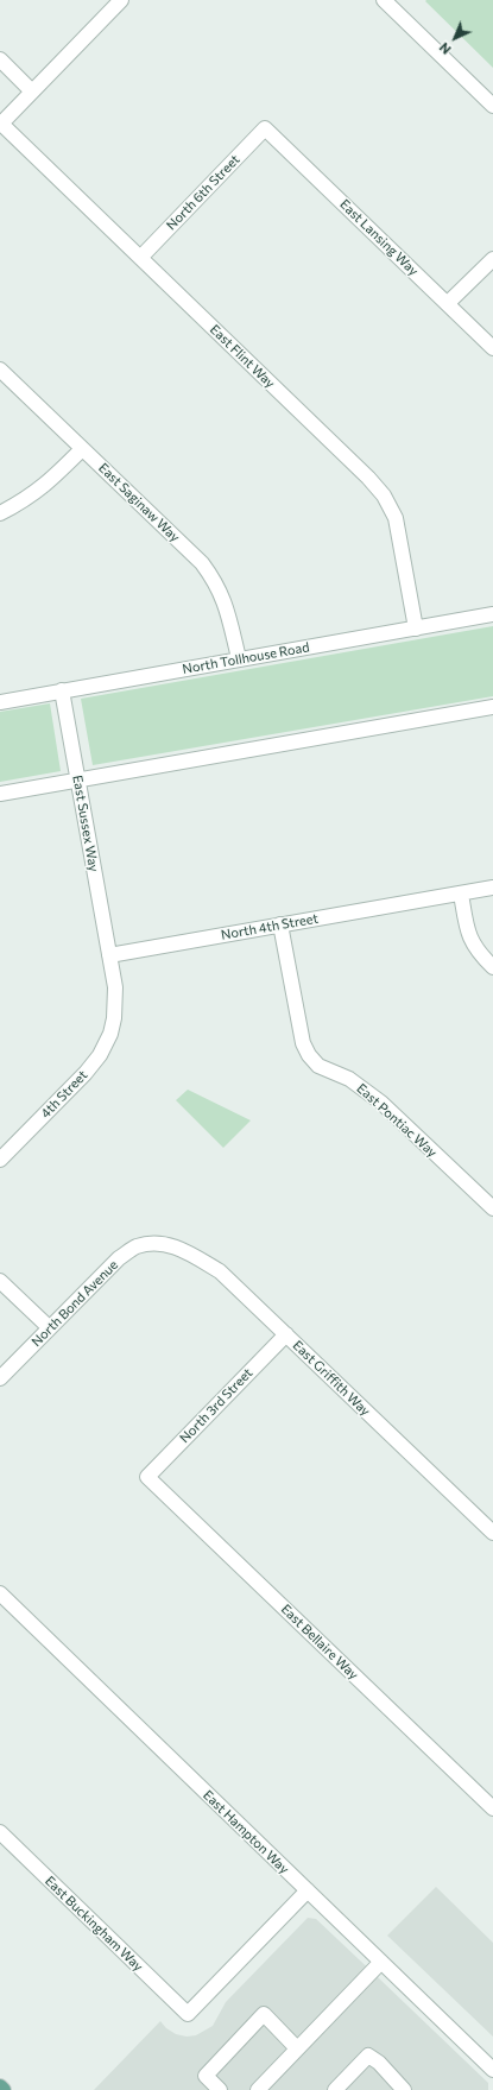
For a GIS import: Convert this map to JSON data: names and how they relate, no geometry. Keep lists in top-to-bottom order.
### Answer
{
  "streets": {
    "street": [
      "North 6th Street",
      "East Lansing Way",
      "East Flint Way",
      "East Saginaw Way",
      "North Tollhouse Road",
      "East Sussex Way",
      "North 4th Street",
      "4th Street",
      "East Pontiac Way",
      "North Bond Avenue",
      "East Griffith Way",
      "North 3rd Street",
      "East Bellaire Way",
      "East Hampton Way",
      "East Buckingham Way"
    ]
  },
  "crossings": [
    ["North 6th Street", "East Lansing Way"],
    ["North 6th Street", "East Flint Way"],
    ["East Flint Way", "North Tollhouse Road"],
    ["East Saginaw Way", "North Tollhouse Road"],
    ["North Tollhouse Road", "East Sussex Way"],
    ["East Sussex Way", "North 4th Street"],
    ["East Sussex Way", "4th Street"],
    ["North 4th Street", "4th Street"],
    ["North 4th Street", "East Pontiac Way"],
    ["North Bond Avenue", "East Griffith Way"],
    ["East Griffith Way", "North 3rd Street"],
    ["North 3rd Street", "East Bellaire Way"],
    ["East Hampton Way", "East Buckingham Way"]
  ],
  "north": "bottom left"
}
